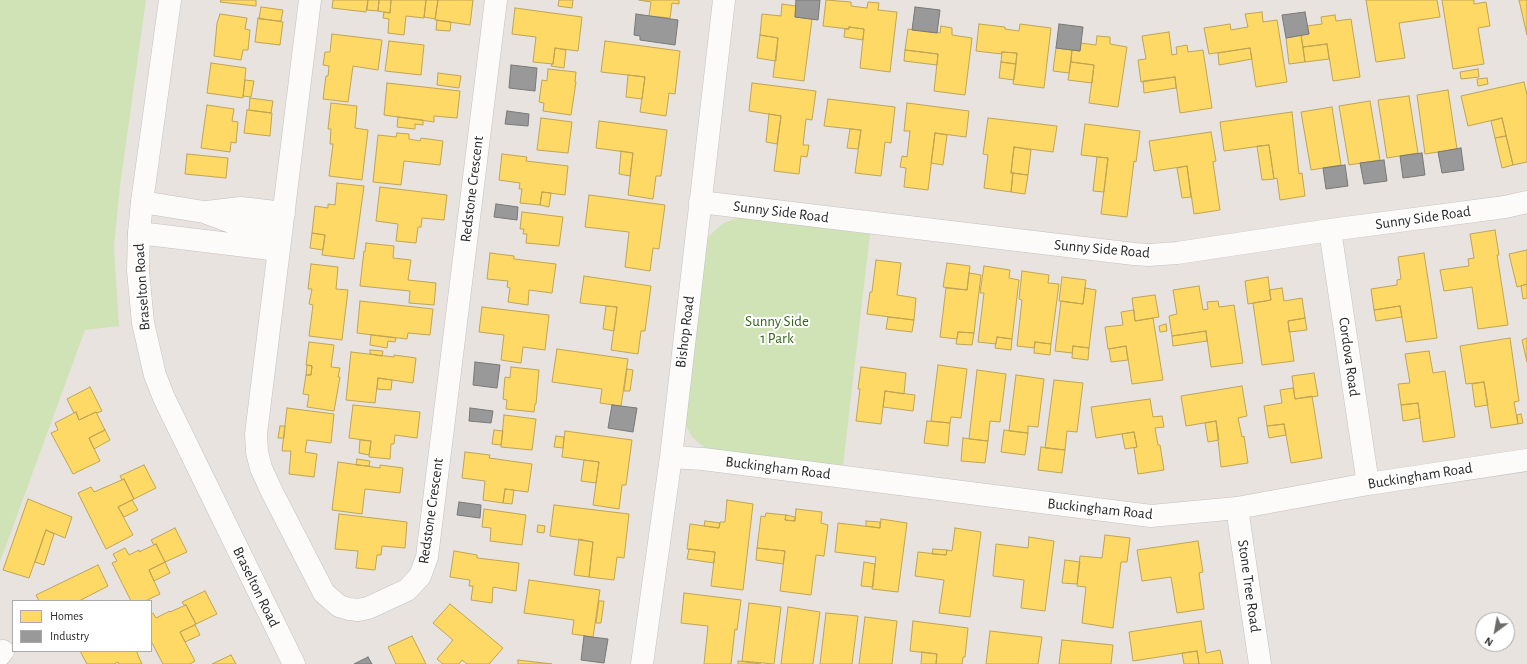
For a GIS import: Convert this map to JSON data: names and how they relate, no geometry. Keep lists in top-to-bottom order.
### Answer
{
  "streets": {
    "street": [
      "Redstone Crescent",
      "Sunny Side Road",
      "Braselton Road",
      "Bishop Road",
      "Cordova Road",
      "Buckingham Road",
      "Stone Tree Road"
    ]
  },
  "crossings": [
    ["Sunny Side Road", "Bishop Road"],
    ["Sunny Side Road", "Cordova Road"],
    ["Bishop Road", "Buckingham Road"],
    ["Cordova Road", "Buckingham Road"],
    ["Buckingham Road", "Stone Tree Road"]
  ],
  "parks": ["Sunny Side 1 Park"],
  "legend": ["Homes", "Industry"],
  "north": "bottom left"
}
